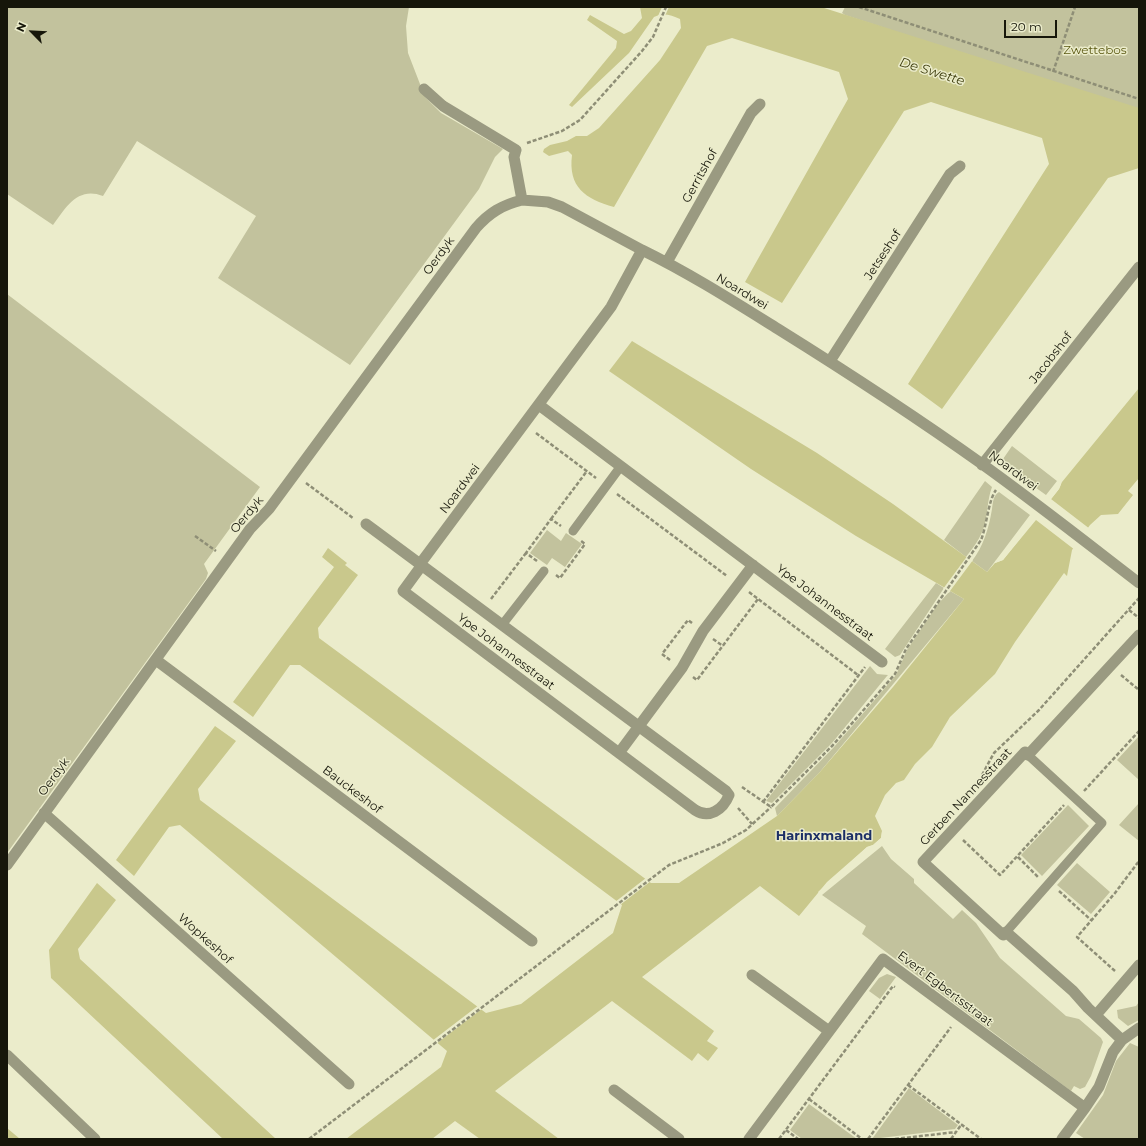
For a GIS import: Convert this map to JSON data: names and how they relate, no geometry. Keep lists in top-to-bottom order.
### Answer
{
  "streets": {
    "street": [
      "Gerritshof",
      "Jetseshof",
      "Oerdyk",
      "Noardwei",
      "Jacobshof",
      "Ype Johannesstraat",
      "Bauckeshof",
      "Gerben Nannesstraat",
      "Wopkeshof",
      "Evert Egbertsstraat"
    ]
  },
  "crossings": [
    ["Gerritshof", "Noardwei"],
    ["Jetseshof", "Noardwei"],
    ["Oerdyk", "Noardwei"],
    ["Oerdyk", "Bauckeshof"],
    ["Oerdyk", "Wopkeshof"],
    ["Noardwei", "Jacobshof"],
    ["Noardwei", "Ype Johannesstraat"]
  ],
  "districts": ["Harinxmaland"],
  "water": ["De Swette"],
  "parks": ["Zwettebos"],
  "scale_bar": "20 m",
  "north": "top left"
}
